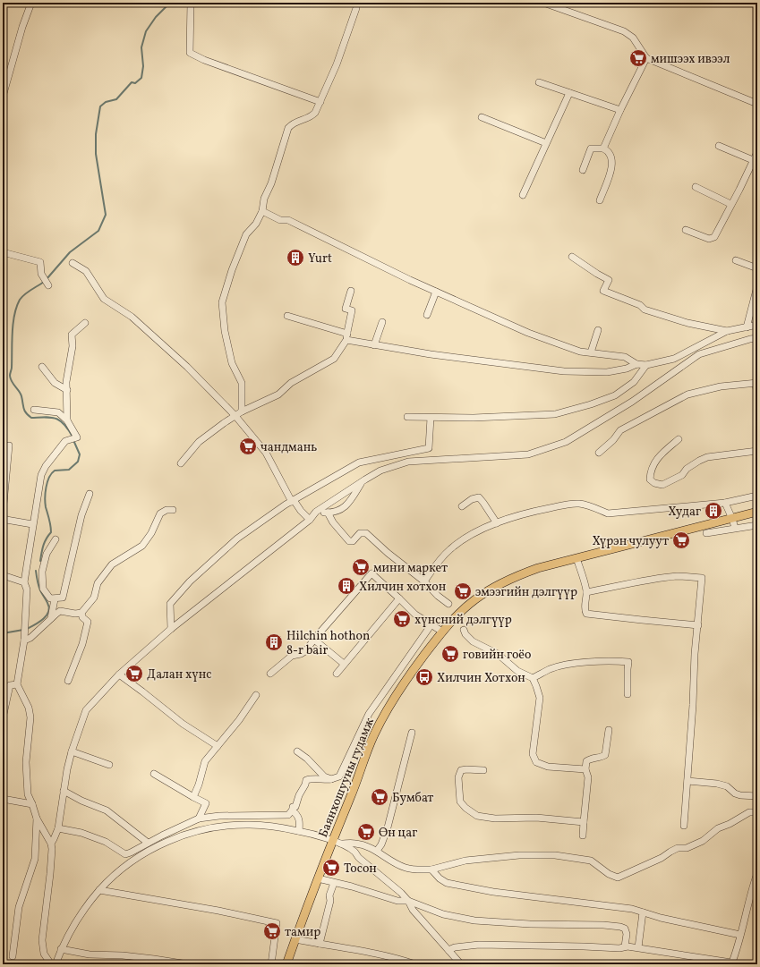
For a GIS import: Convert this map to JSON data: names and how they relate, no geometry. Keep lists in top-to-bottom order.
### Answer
{
  "streets": {
    "main road": ["Баянхошууны гудамж"]
  },
  "places": {
    "supermarket": [
      "мишээх ивээл",
      "чандмань",
      "Хүрэн чулуут",
      "мини маркет",
      "эмээгийн дэлгүүр",
      "хүнсний дэлгүүр",
      "говийн гоёо",
      "Далан хүнс",
      "Бумбат",
      "Өн цаг",
      "Тосон",
      "тамир"
    ],
    "building": [
      "Yurt",
      "Худаг",
      "Хилчин хотхон",
      "Hilchin hothon 8-r bair"
    ],
    "bus stop": ["Хилчин Хотхон"]
  }
}
